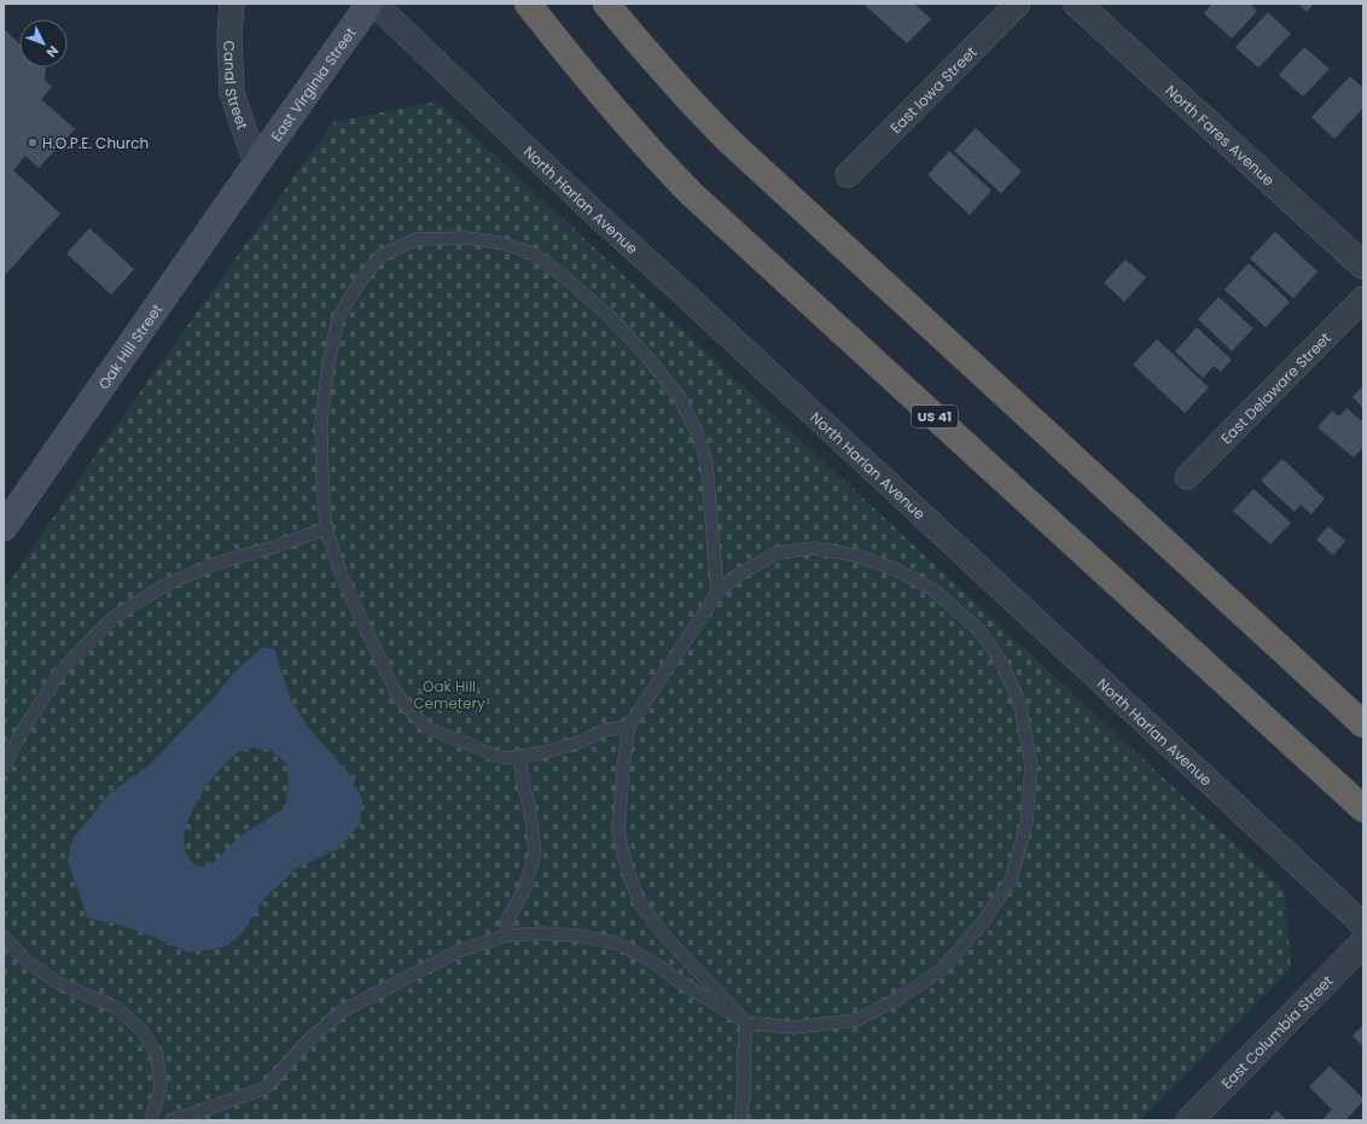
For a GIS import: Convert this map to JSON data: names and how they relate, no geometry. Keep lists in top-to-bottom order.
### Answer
{
  "streets": {
    "highway": ["US 41"],
    "main road": ["East Virginia Street", "Oak Hill Street"],
    "street": [
      "Canal Street",
      "East Iowa Street",
      "North Fares Avenue",
      "North Harlan Avenue",
      "East Delaware Street",
      "East Columbia Street"
    ]
  },
  "crossings": [
    ["East Virginia Street", "Canal Street"],
    ["East Virginia Street", "Oak Hill Street"],
    ["Canal Street", "Oak Hill Street"]
  ],
  "parks": ["Oak Hill Cemetery"],
  "places": ["H.O.P.E. Church"],
  "north": "bottom right"
}
